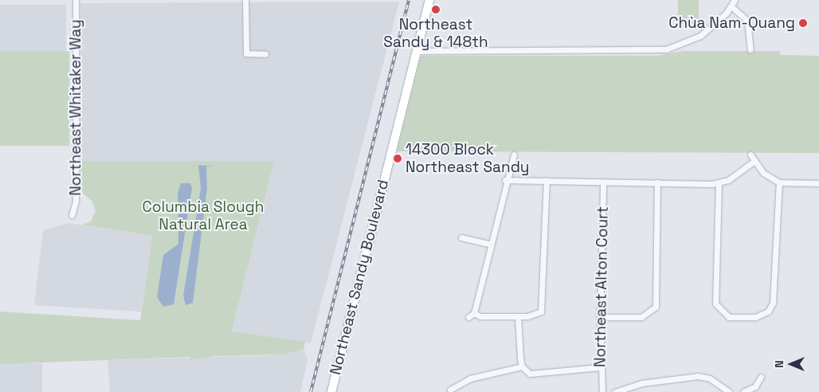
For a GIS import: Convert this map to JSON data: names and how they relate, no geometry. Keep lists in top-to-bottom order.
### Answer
{
  "streets": {
    "main road": ["Northeast Sandy Boulevard"],
    "street": ["Northeast Whitaker Way", "Northeast Alton Court"]
  },
  "parks": ["Columbia Slough Natural Area"],
  "places": ["Northeast Sandy & 148th", "Chùa Nam-Quang", "14300 Block Northeast Sandy"],
  "north": "left"
}
